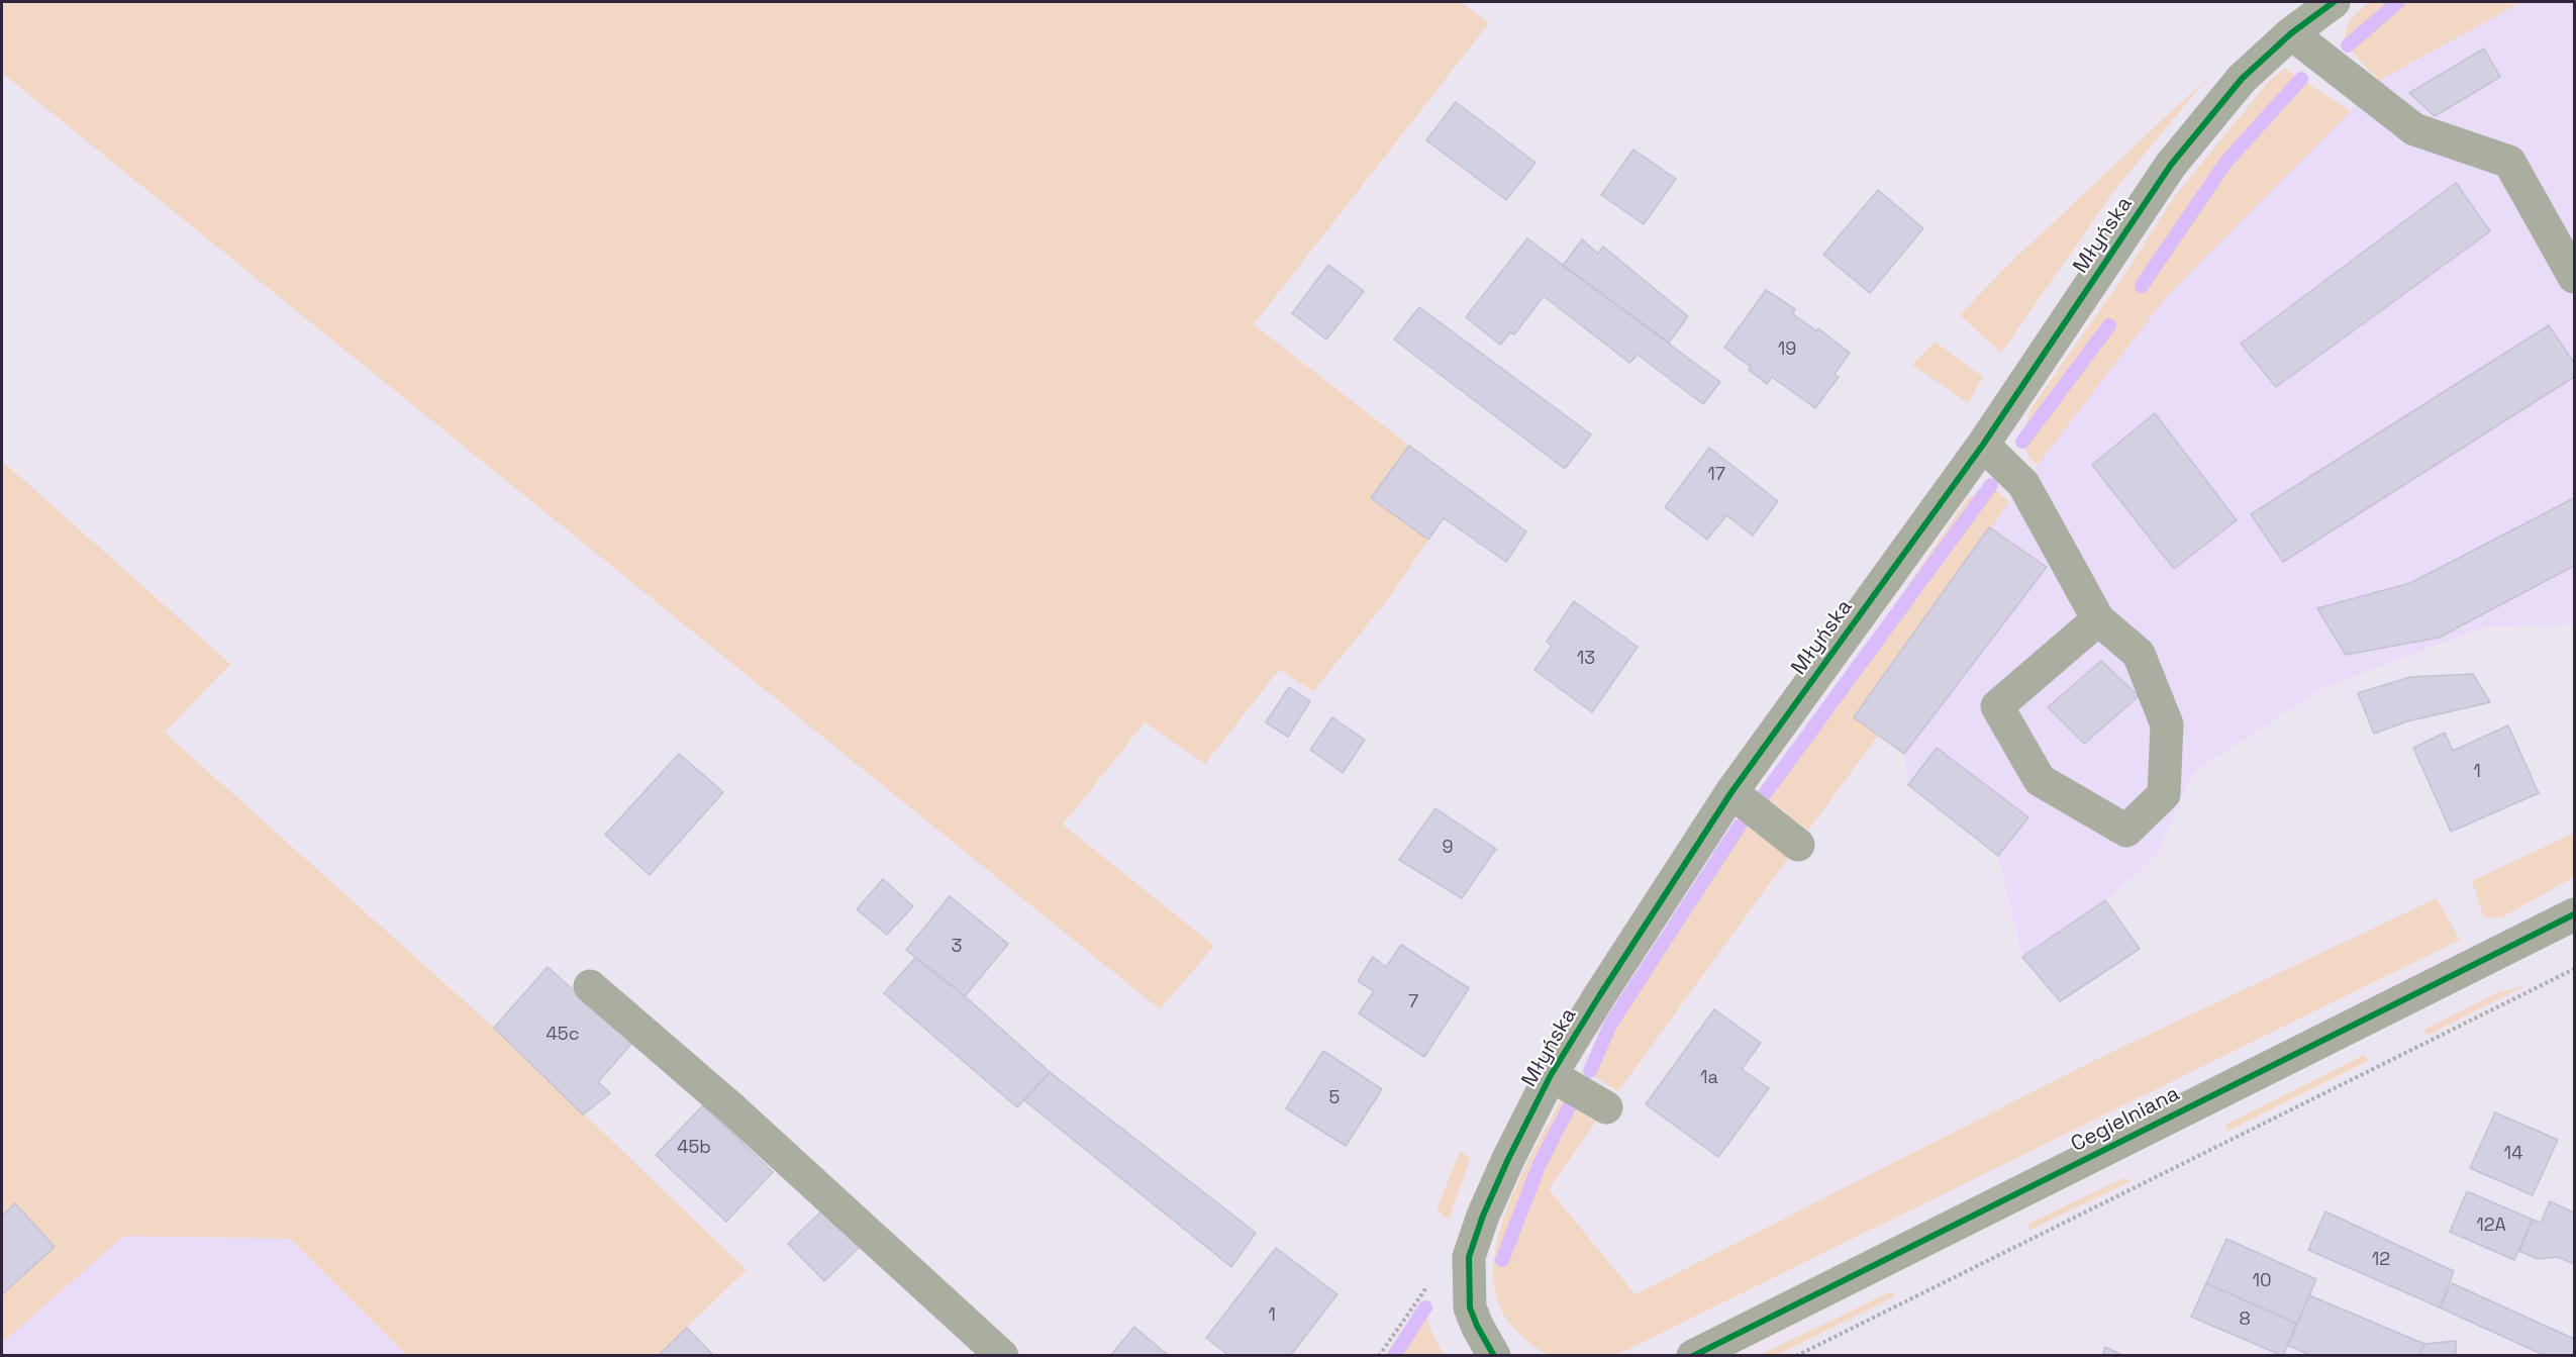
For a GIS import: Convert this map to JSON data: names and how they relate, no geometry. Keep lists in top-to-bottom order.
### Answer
{
  "streets": {
    "street": ["Młyńska", "Cegielniana"]
  },
  "house_numbers": [
    "19",
    "17",
    "13",
    "1",
    "9",
    "3",
    "7",
    "45c",
    "1a",
    "5",
    "45b",
    "14",
    "12A",
    "12",
    "10",
    "1",
    "8"
  ]
}
